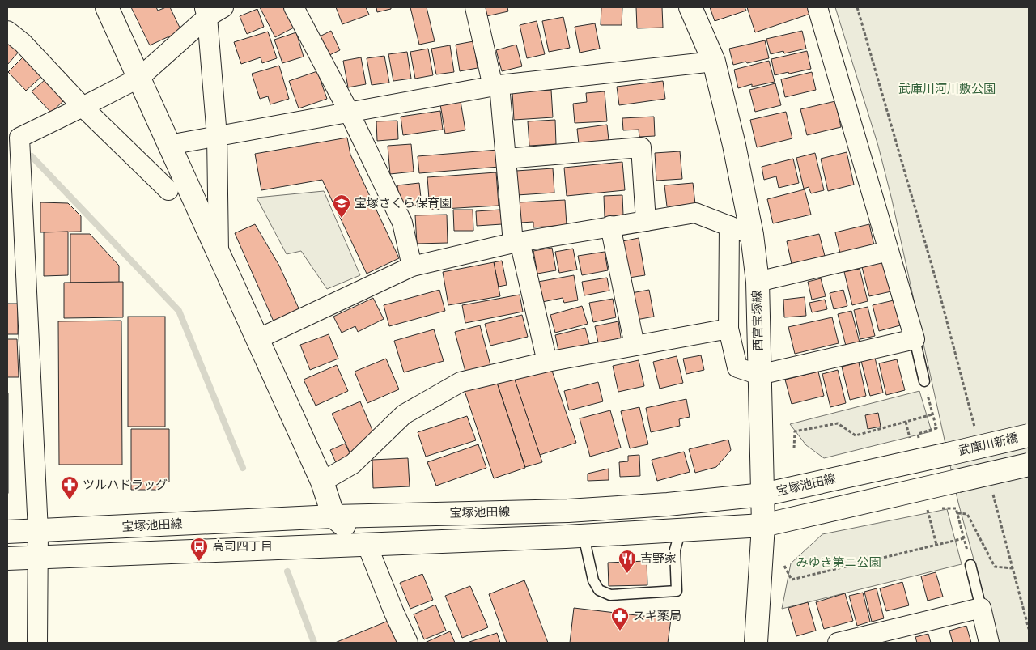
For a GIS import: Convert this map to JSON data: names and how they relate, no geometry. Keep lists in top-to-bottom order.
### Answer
{
  "streets": {
    "street": ["西宮宝塚線", "武庫川新橋", "宝塚池田線"]
  },
  "crossings": [
    ["西宮宝塚線", "宝塚池田線"],
    ["武庫川新橋", "宝塚池田線"]
  ],
  "parks": ["武庫川河川敷公園", "みゆき第ニ公園"],
  "places": {
    "school or university": ["宝塚さくら保育園"],
    "pharmacy": ["ツルハドラッグ", "スギ薬局"],
    "bus stop": ["高司四丁目"],
    "restaurant": ["吉野家"]
  }
}
